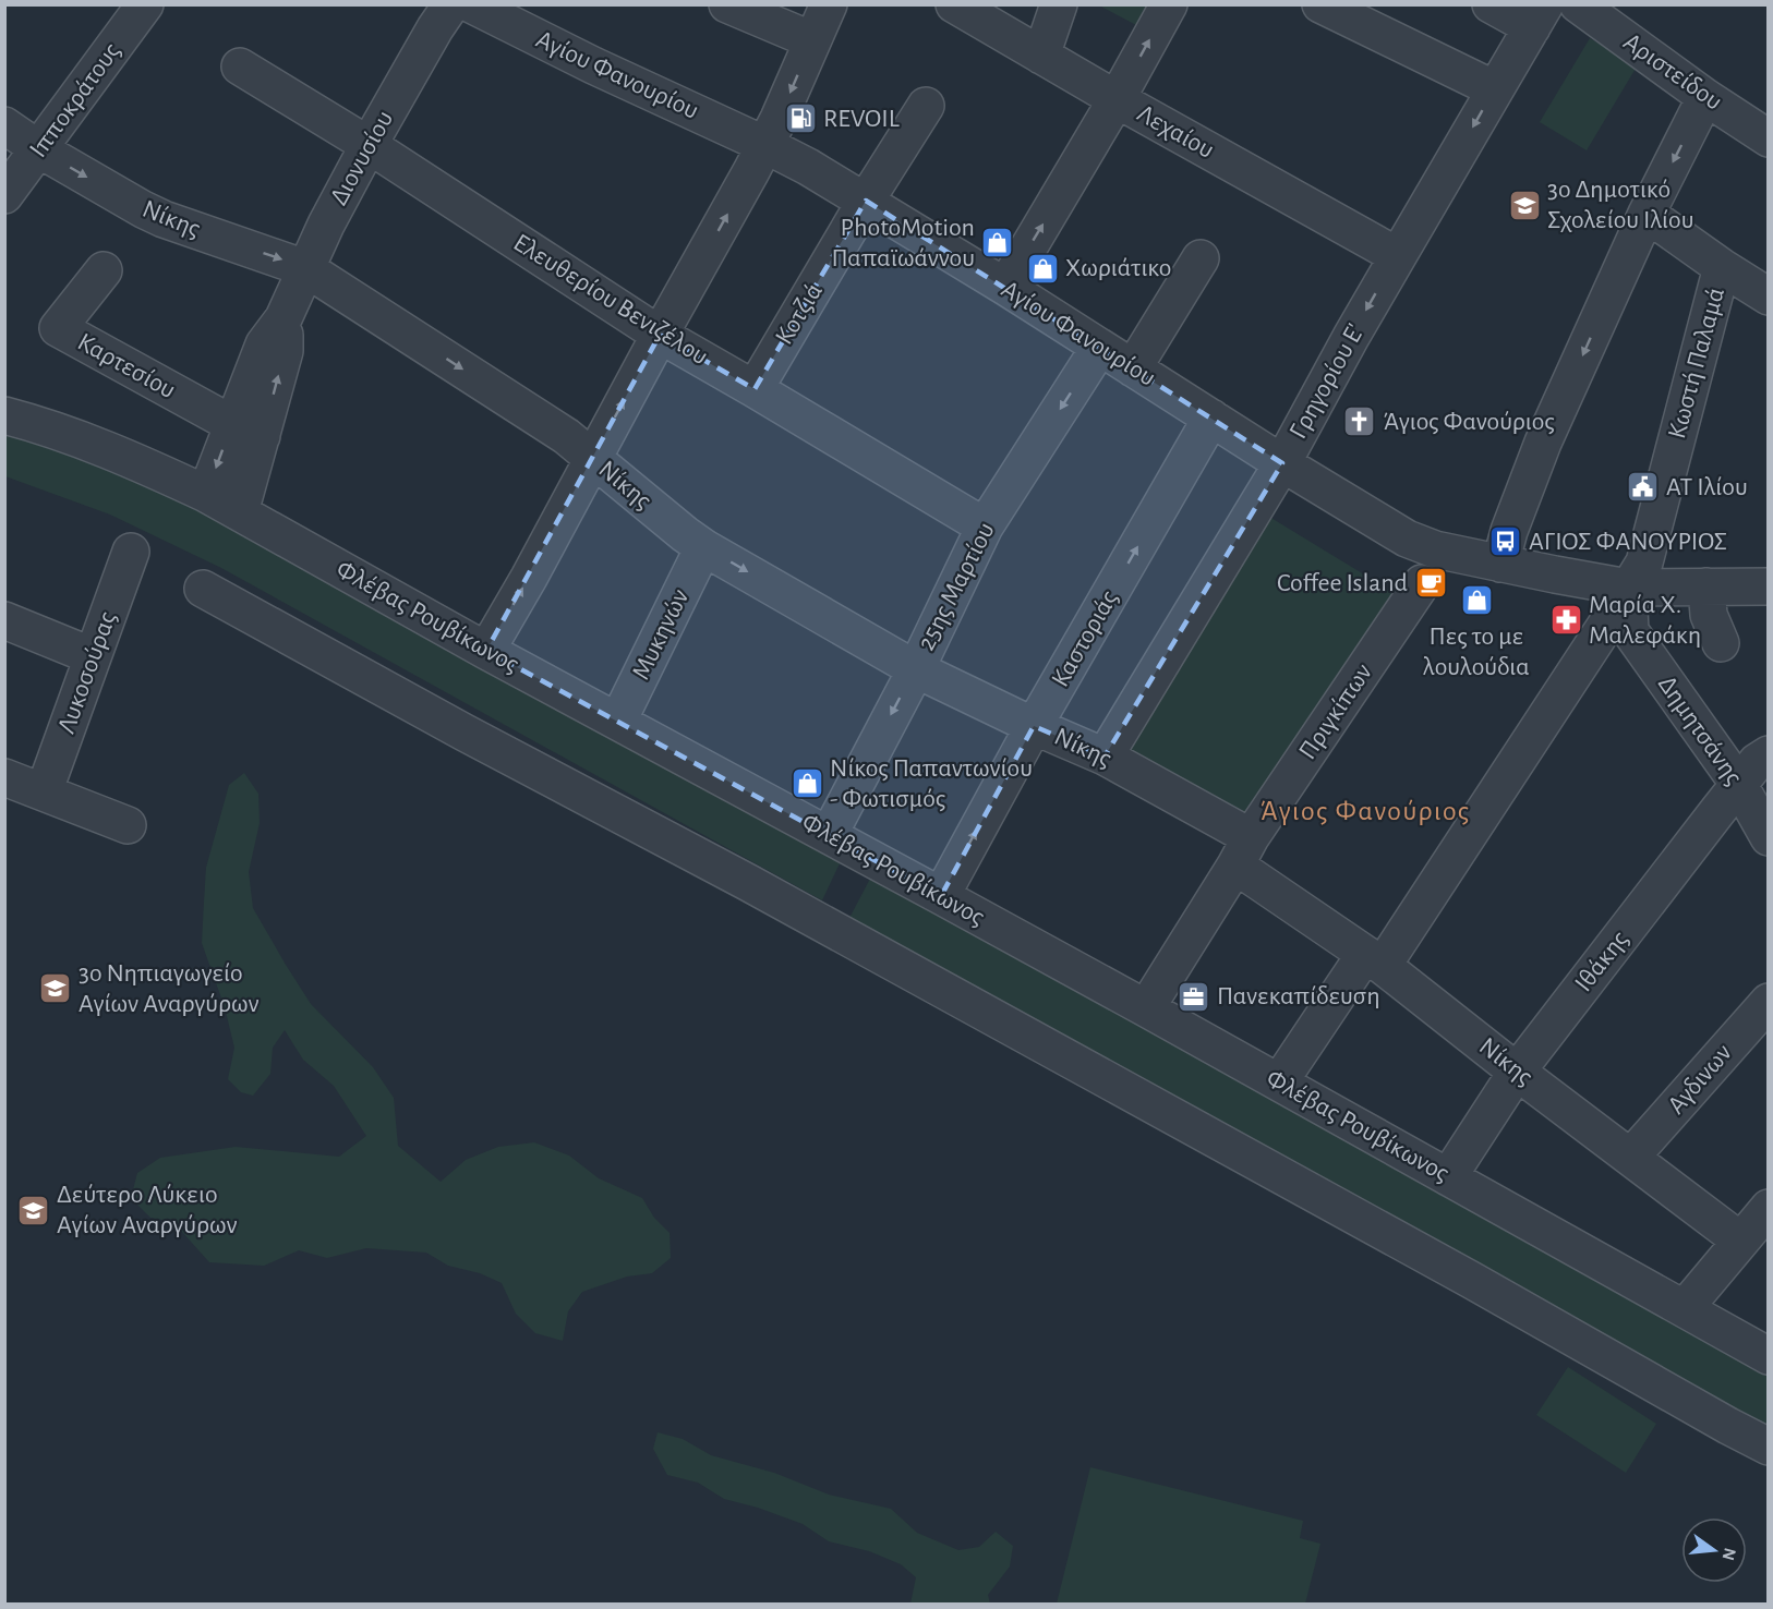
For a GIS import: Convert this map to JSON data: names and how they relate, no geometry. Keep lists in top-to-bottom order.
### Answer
{
  "streets": {
    "street": [
      "Αριστείδου",
      "Αγίου Φανουρίου",
      "Ιπποκράτους",
      "Λεχαίου",
      "Διονυσίου",
      "Νίκης",
      "Ελευθερίου Βενιζέλου",
      "Κοτζιά",
      "Κωστή Παλαμά",
      "Καρτεσίου",
      "Γρηγορίου Ε'",
      "25ης Μαρτίου",
      "Φλέβας Ρουβίκωνος",
      "Μυκηνών",
      "Καστοριάς",
      "Λυκοσούρας",
      "Πριγκίπων",
      "Δημητσάνης",
      "Ιθάκης",
      "Αγδινων"
    ]
  },
  "crossings": [
    ["Αγίου Φανουρίου", "Κοτζιά"],
    ["Αγίου Φανουρίου", "Κωστή Παλαμά"],
    ["Αγίου Φανουρίου", "Γρηγορίου Ε'"],
    ["Αγίου Φανουρίου", "25ης Μαρτίου"],
    ["Αγίου Φανουρίου", "Καστοριάς"],
    ["Αγίου Φανουρίου", "Δημητσάνης"],
    ["Ιπποκράτους", "Νίκης"],
    ["Λεχαίου", "Γρηγορίου Ε'"],
    ["Διονυσίου", "Νίκης"],
    ["Διονυσίου", "Ελευθερίου Βενιζέλου"],
    ["Διονυσίου", "Καρτεσίου"],
    ["Διονυσίου", "Φλέβας Ρουβίκωνος"],
    ["Νίκης", "Κωστή Παλαμά"],
    ["Νίκης", "Γρηγορίου Ε'"],
    ["Νίκης", "25ης Μαρτίου"],
    ["Νίκης", "Μυκηνών"],
    ["Νίκης", "Καστοριάς"],
    ["Νίκης", "Πριγκίπων"],
    ["Νίκης", "Ιθάκης"],
    ["Νίκης", "Αγδινων"],
    ["Ελευθερίου Βενιζέλου", "Κοτζιά"],
    ["Ελευθερίου Βενιζέλου", "25ης Μαρτίου"],
    ["Κωστή Παλαμά", "Φλέβας Ρουβίκωνος"],
    ["Κωστή Παλαμά", "Δημητσάνης"],
    ["25ης Μαρτίου", "Φλέβας Ρουβίκωνος"],
    ["Φλέβας Ρουβίκωνος", "Μυκηνών"],
    ["Φλέβας Ρουβίκωνος", "Καστοριάς"],
    ["Φλέβας Ρουβίκωνος", "Πριγκίπων"],
    ["Φλέβας Ρουβίκωνος", "Ιθάκης"],
    ["Δημητσάνης", "Ιθάκης"]
  ],
  "one_way": ["25ης Μαρτίου", "Καστοριάς"],
  "districts": ["Άγιος Φανούριος"],
  "places": {
    "fuel station": ["REVOIL"],
    "school or university": ["3ο Δημοτικό Σχολείου Ιλίου", "3ο Νηπιαγωγείο Αγίων Αναργύρων", "Δεύτερο Λύκειο Αγίων Αναργύρων"],
    "shop": [
      "PhotoMotion Παπαϊωάννου",
      "Χωριάτικο",
      "Πες το με λουλούδια",
      "Νίκος Παπαντωνίου - Φωτισμός"
    ],
    "church": ["Άγιος Φανούριος"],
    "public building": ["ΑΤ Ιλίου"],
    "bus stop": ["ΑΓΙΟΣ ΦΑΝΟΥΡΙΟΣ"],
    "cafe": ["Coffee Island"],
    "pharmacy": ["Μαρία Χ. Μαλεφάκη"],
    "office": ["Πανεκαπίδευση"]
  },
  "north": "right"
}
